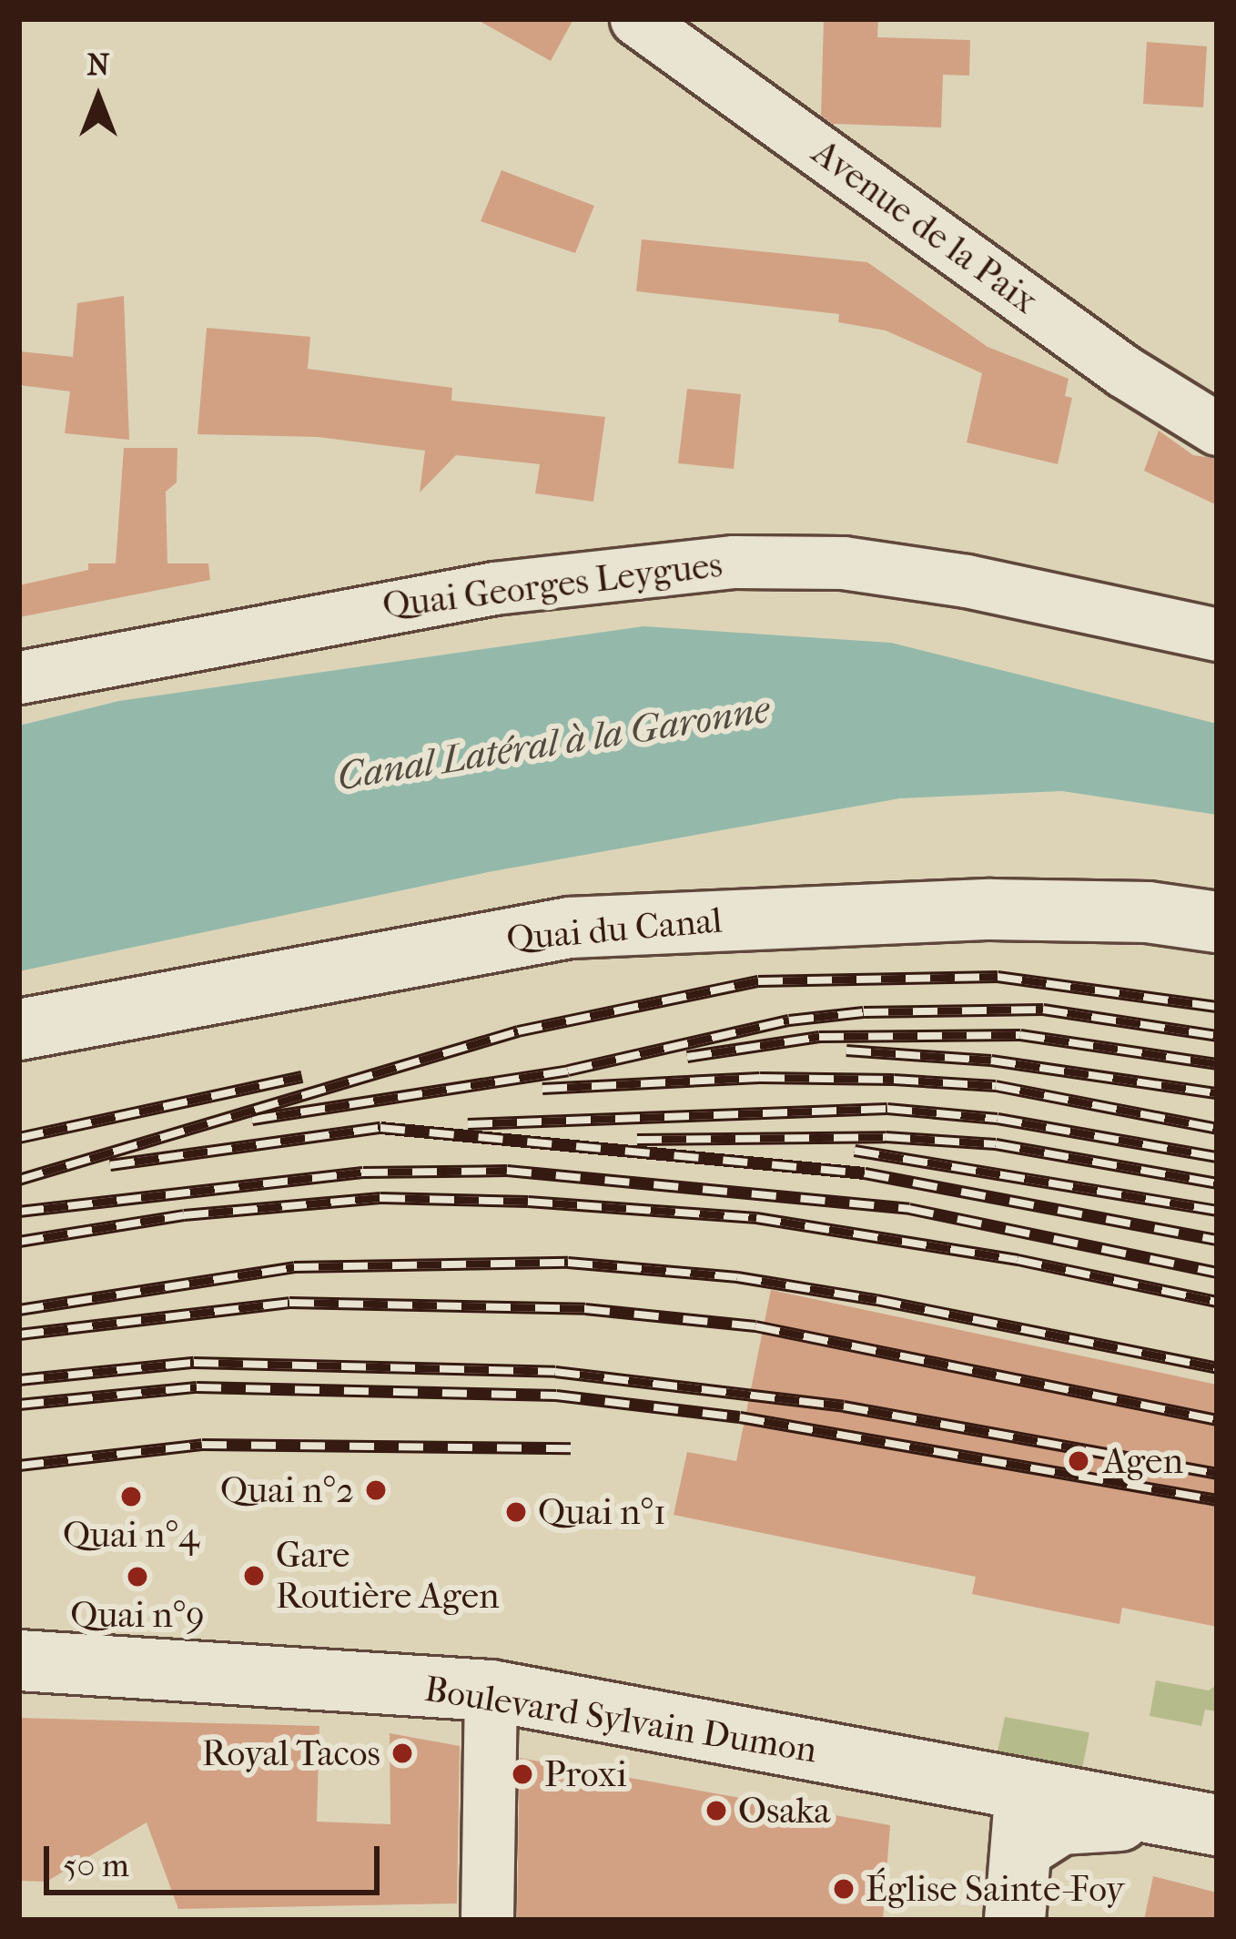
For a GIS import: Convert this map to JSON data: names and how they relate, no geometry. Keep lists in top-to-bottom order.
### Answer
{
  "streets": {
    "street": [
      "Avenue de la Paix",
      "Quai Georges Leygues",
      "Quai du Canal",
      "Boulevard Sylvain Dumon"
    ]
  },
  "water": ["Canal Latéral à la Garonne"],
  "places": [
    "Agen",
    "Quai n°2",
    "Quai n°4",
    "Quai n°1",
    "Gare Routière Agen",
    "Quai n°9",
    "Royal Tacos",
    "Proxi",
    "Osaka",
    "Église Sainte-Foy"
  ],
  "scale_bar": "50 m",
  "north": "top"
}
